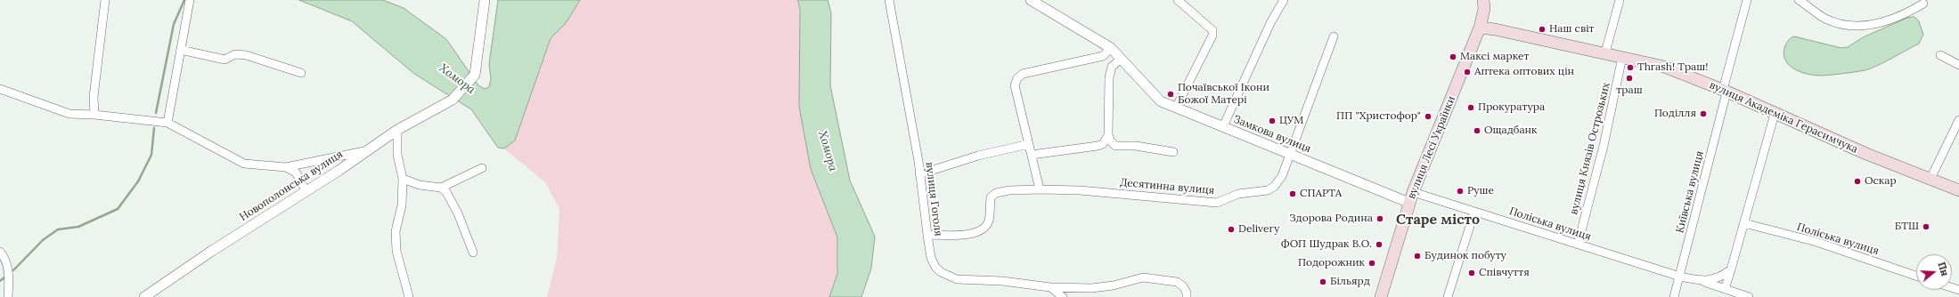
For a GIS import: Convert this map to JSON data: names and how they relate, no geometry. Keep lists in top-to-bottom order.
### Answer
{
  "streets": {
    "main road": ["вулиця Академіка Герасимчука", "вулиця Лесі Українки"],
    "street": [
      "Замкова вулиця",
      "вулиця Князів Острозьких",
      "Новополонська вулиця",
      "Десятинна вулиця",
      "Київська вулиця",
      "вулиця Гоголя",
      "Поліська вулиця"
    ]
  },
  "crossings": [
    ["вулиця Академіка Герасимчука", "вулиця Лесі Українки"],
    ["вулиця Академіка Герасимчука", "вулиця Князів Острозьких"],
    ["вулиця Академіка Герасимчука", "Київська вулиця"],
    ["Замкова вулиця", "вулиця Лесі Українки"],
    ["Замкова вулиця", "Десятинна вулиця"],
    ["Замкова вулиця", "Поліська вулиця"],
    ["вулиця Лесі Українки", "Поліська вулиця"],
    ["вулиця Князів Острозьких", "Поліська вулиця"],
    ["Десятинна вулиця", "вулиця Гоголя"],
    ["Київська вулиця", "Поліська вулиця"]
  ],
  "districts": ["Старе місто"],
  "water": ["Хомора"],
  "places": [
    "Наш світ",
    "Максі маркет",
    "Thrash! Траш!",
    "Аптека оптових цін",
    "траш",
    "Почаївської Ікони Божої Матері",
    "Прокуратура",
    "Поділля",
    "ПП \"Христофор\"",
    "ЦУМ",
    "Ощадбанк",
    "Оскар",
    "Руше",
    "СПАРТА",
    "Здорова Родина",
    "БТШ",
    "Delivery",
    "ФОП Шудрак В.О.",
    "Будинок побуту",
    "Подорожник",
    "Співчуття",
    "Більярд"
  ],
  "north": "right"
}
